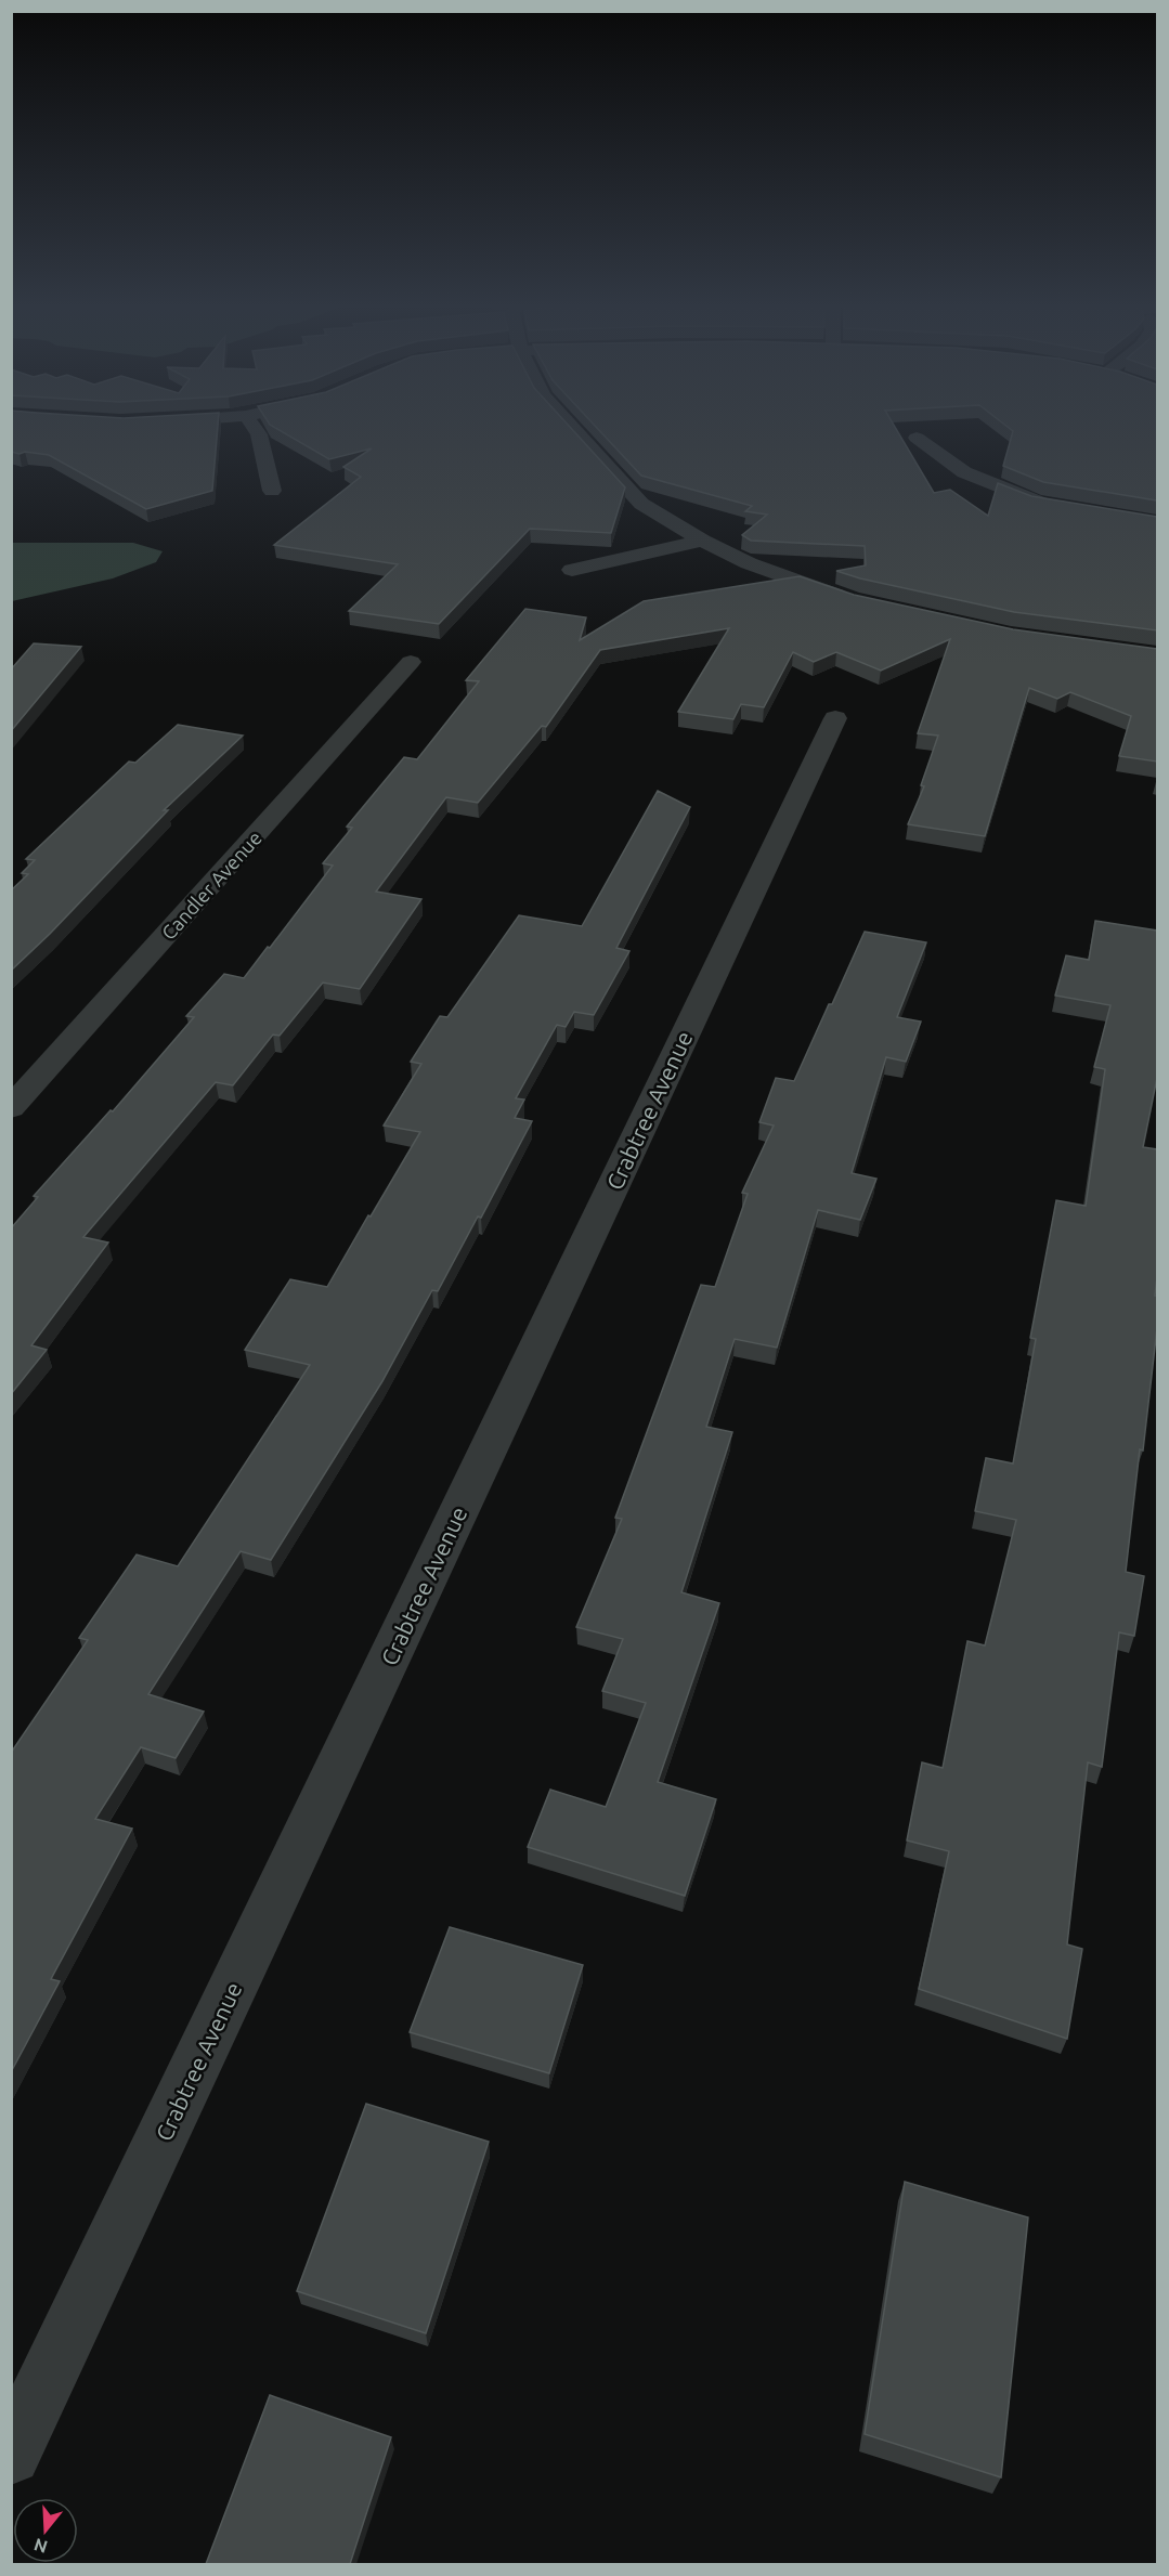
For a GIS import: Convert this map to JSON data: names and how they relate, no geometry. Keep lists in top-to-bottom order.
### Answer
{
  "streets": {
    "street": ["Candler Avenue", "Crabtree Avenue"]
  },
  "north": "bottom"
}
